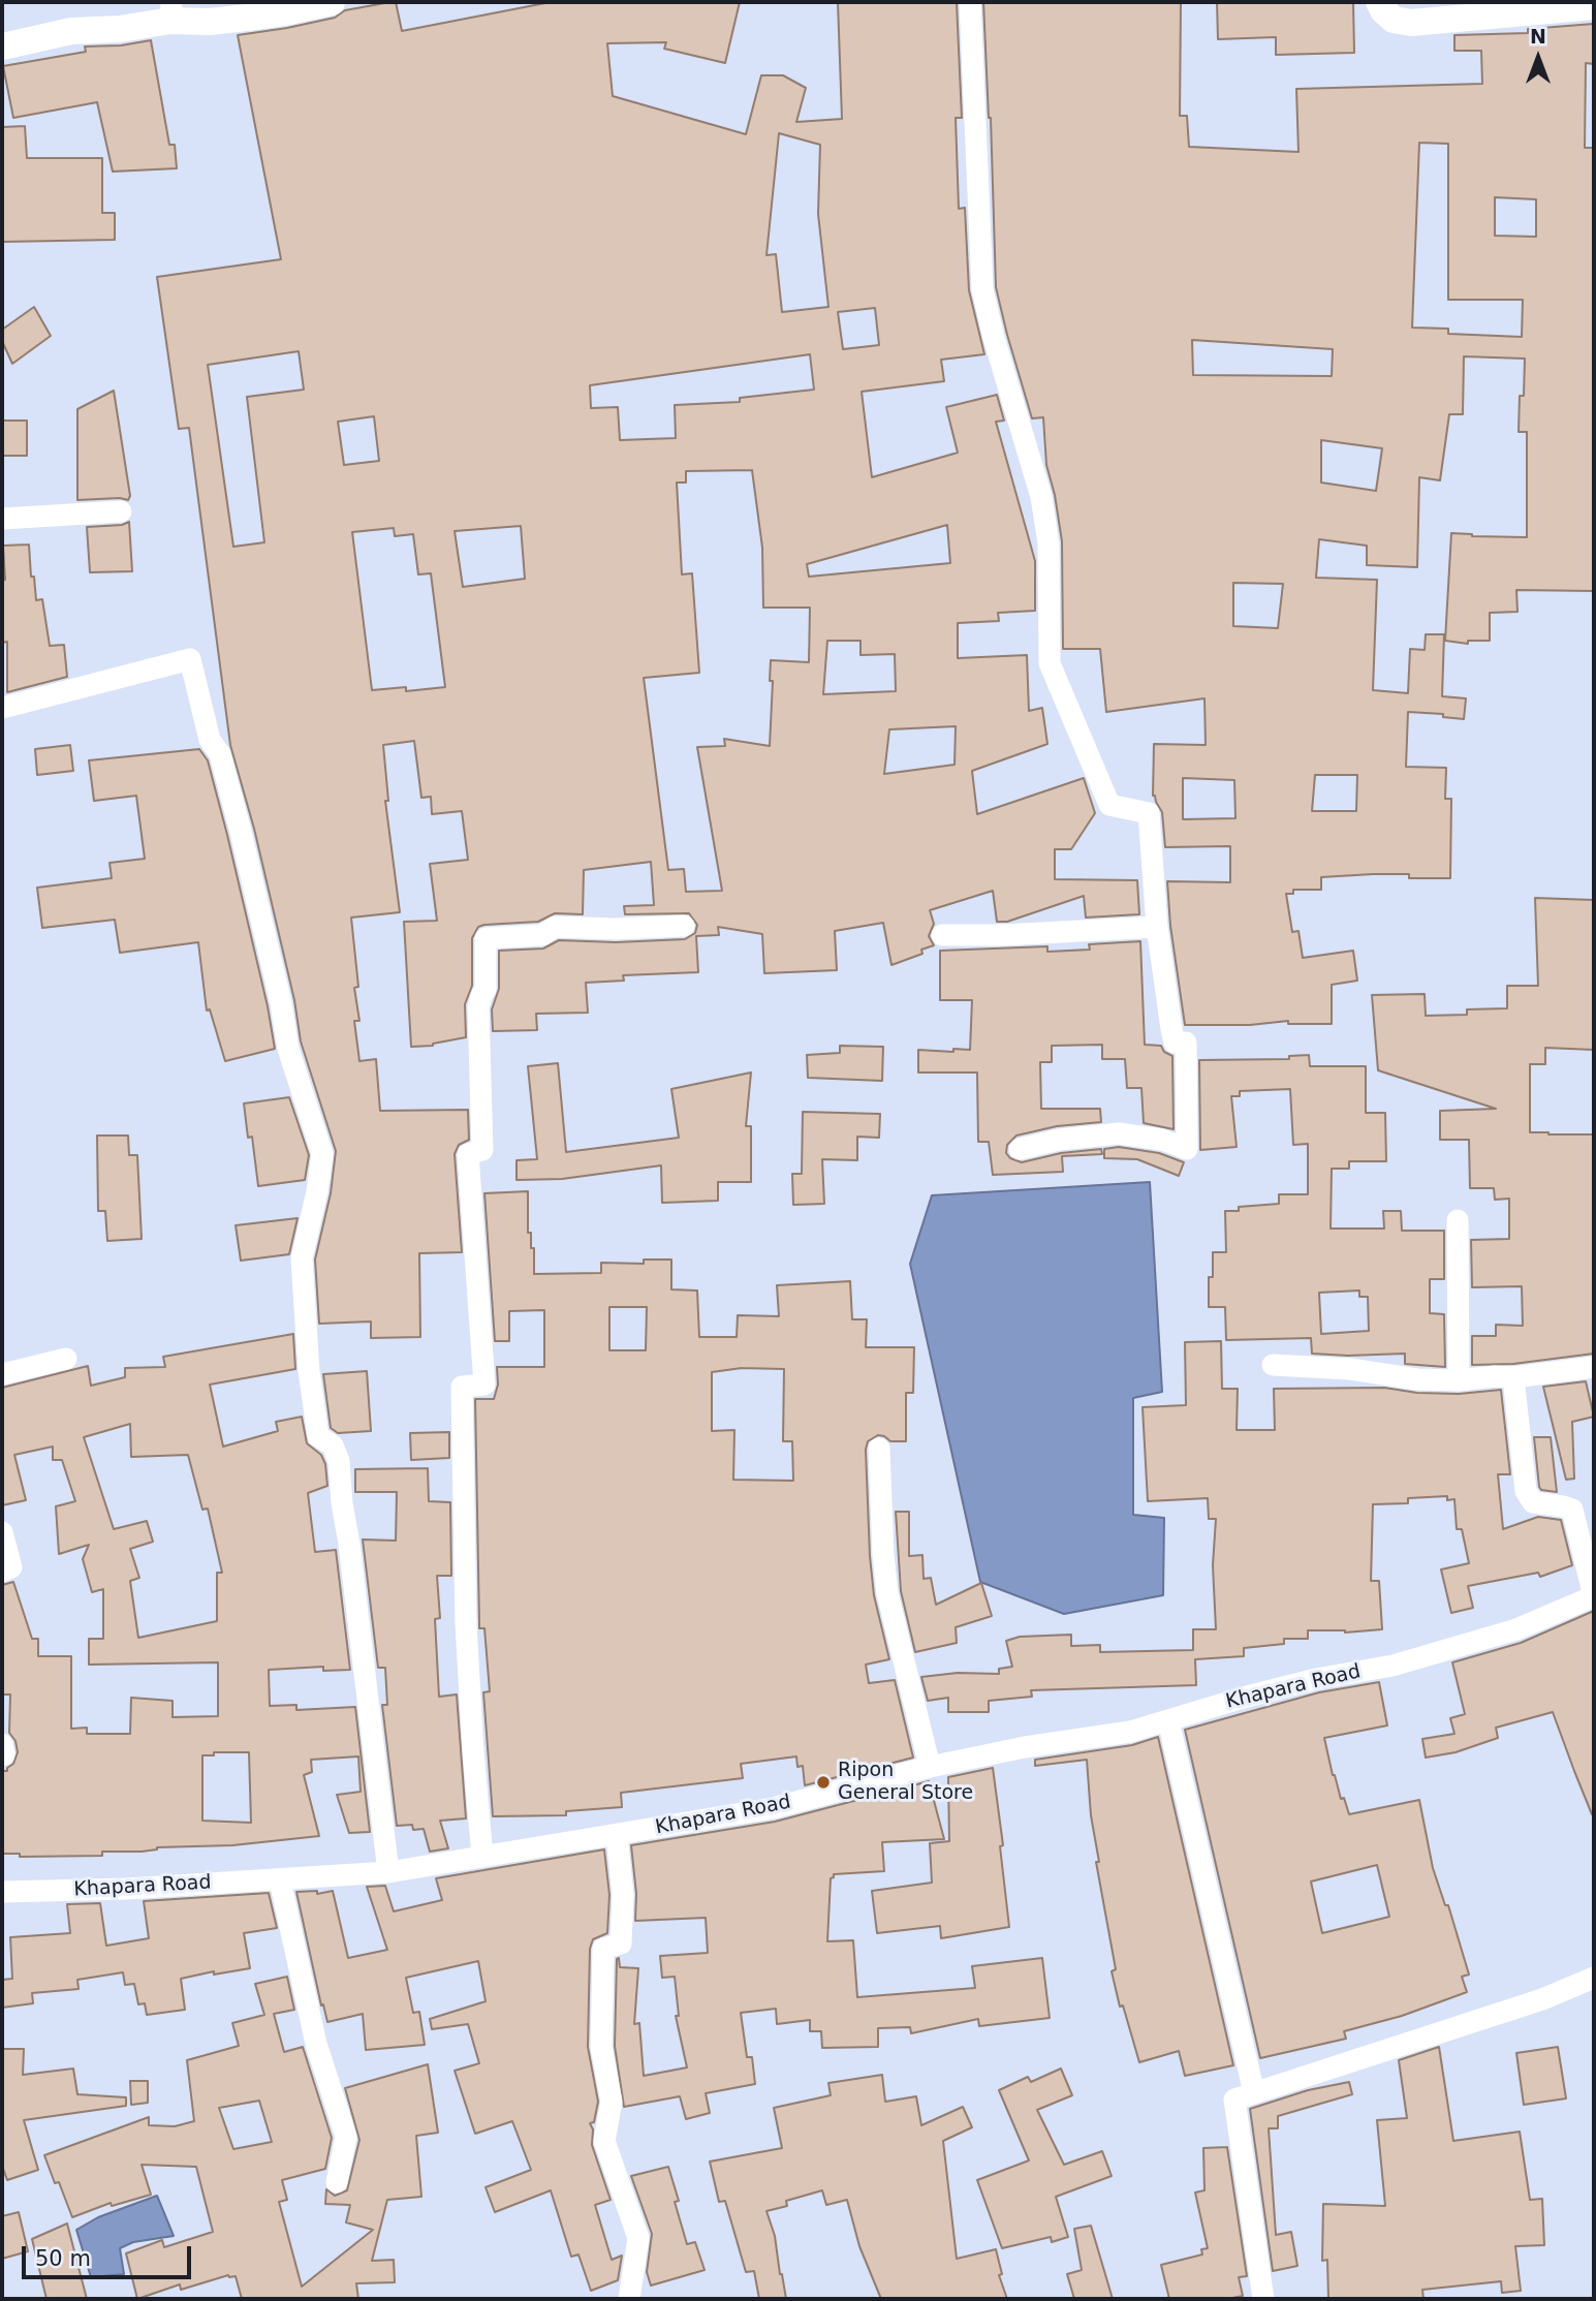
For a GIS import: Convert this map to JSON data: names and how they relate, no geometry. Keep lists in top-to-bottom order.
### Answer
{
  "streets": {
    "street": ["Khapara Road"]
  },
  "places": ["Ripon General Store"],
  "scale_bar": "50 m",
  "north": "top"
}
